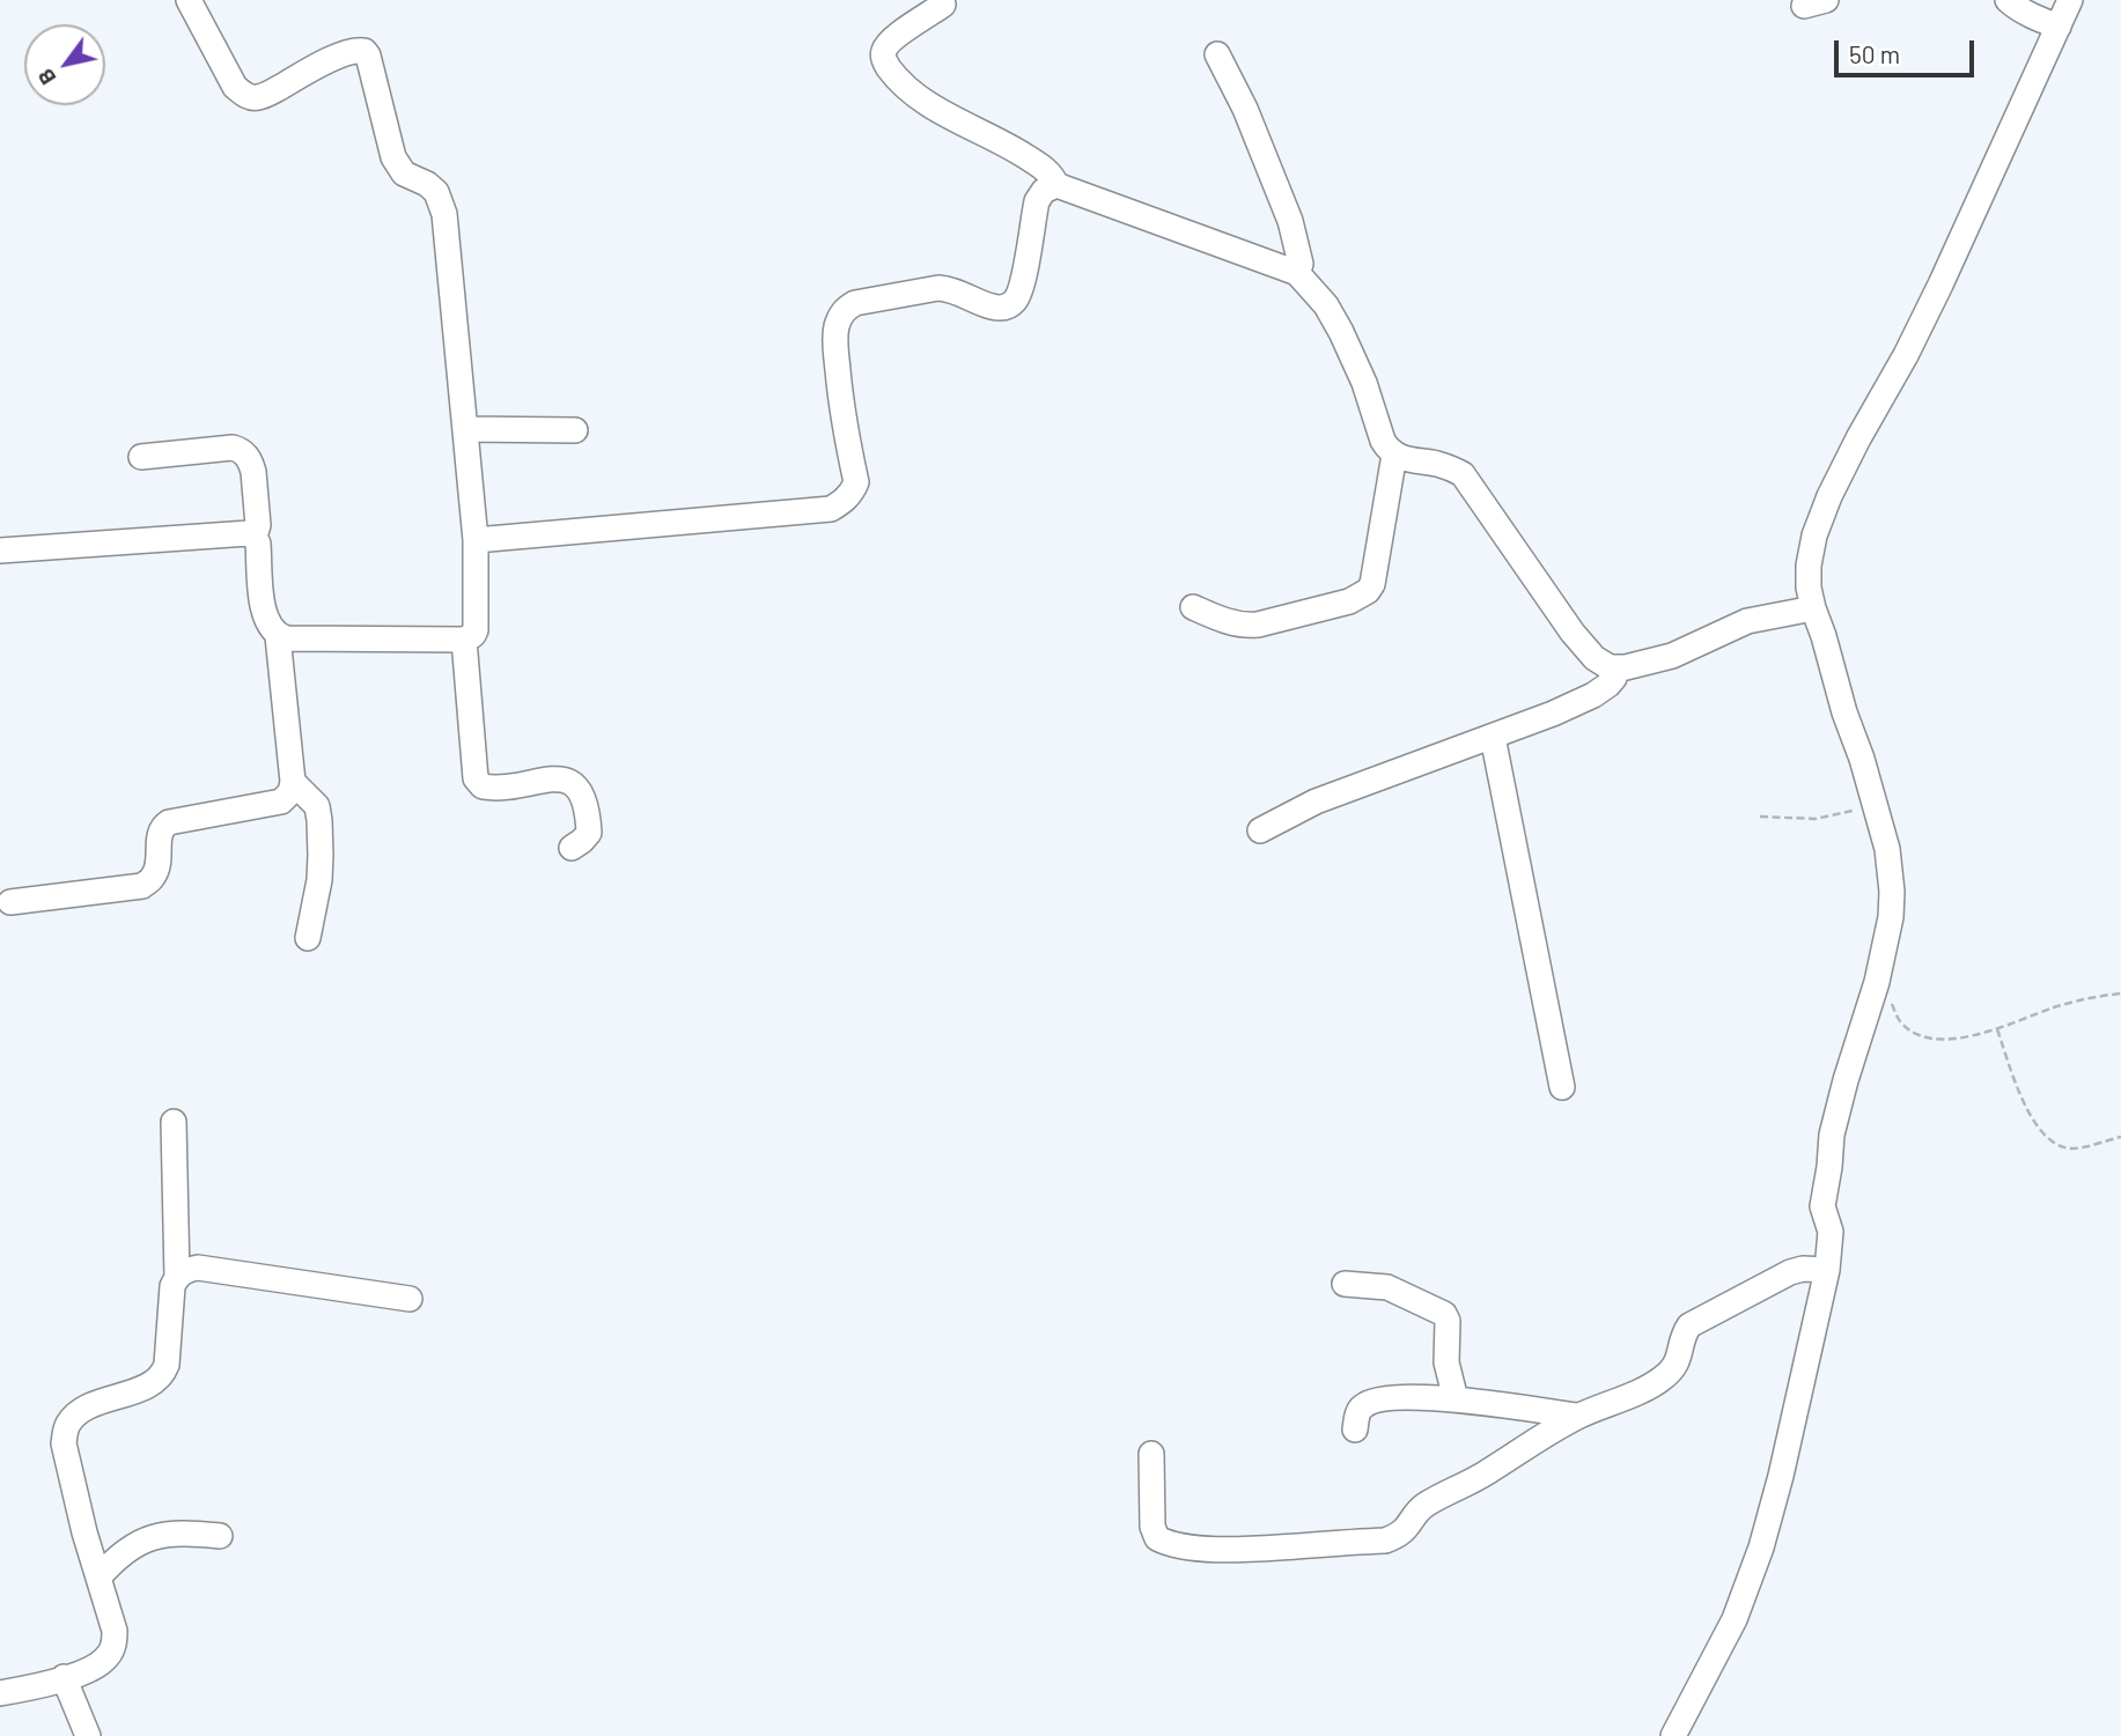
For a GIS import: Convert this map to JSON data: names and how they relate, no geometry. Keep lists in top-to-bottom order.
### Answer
{
  "scale_bar": "50 m",
  "north": "bottom left"
}
